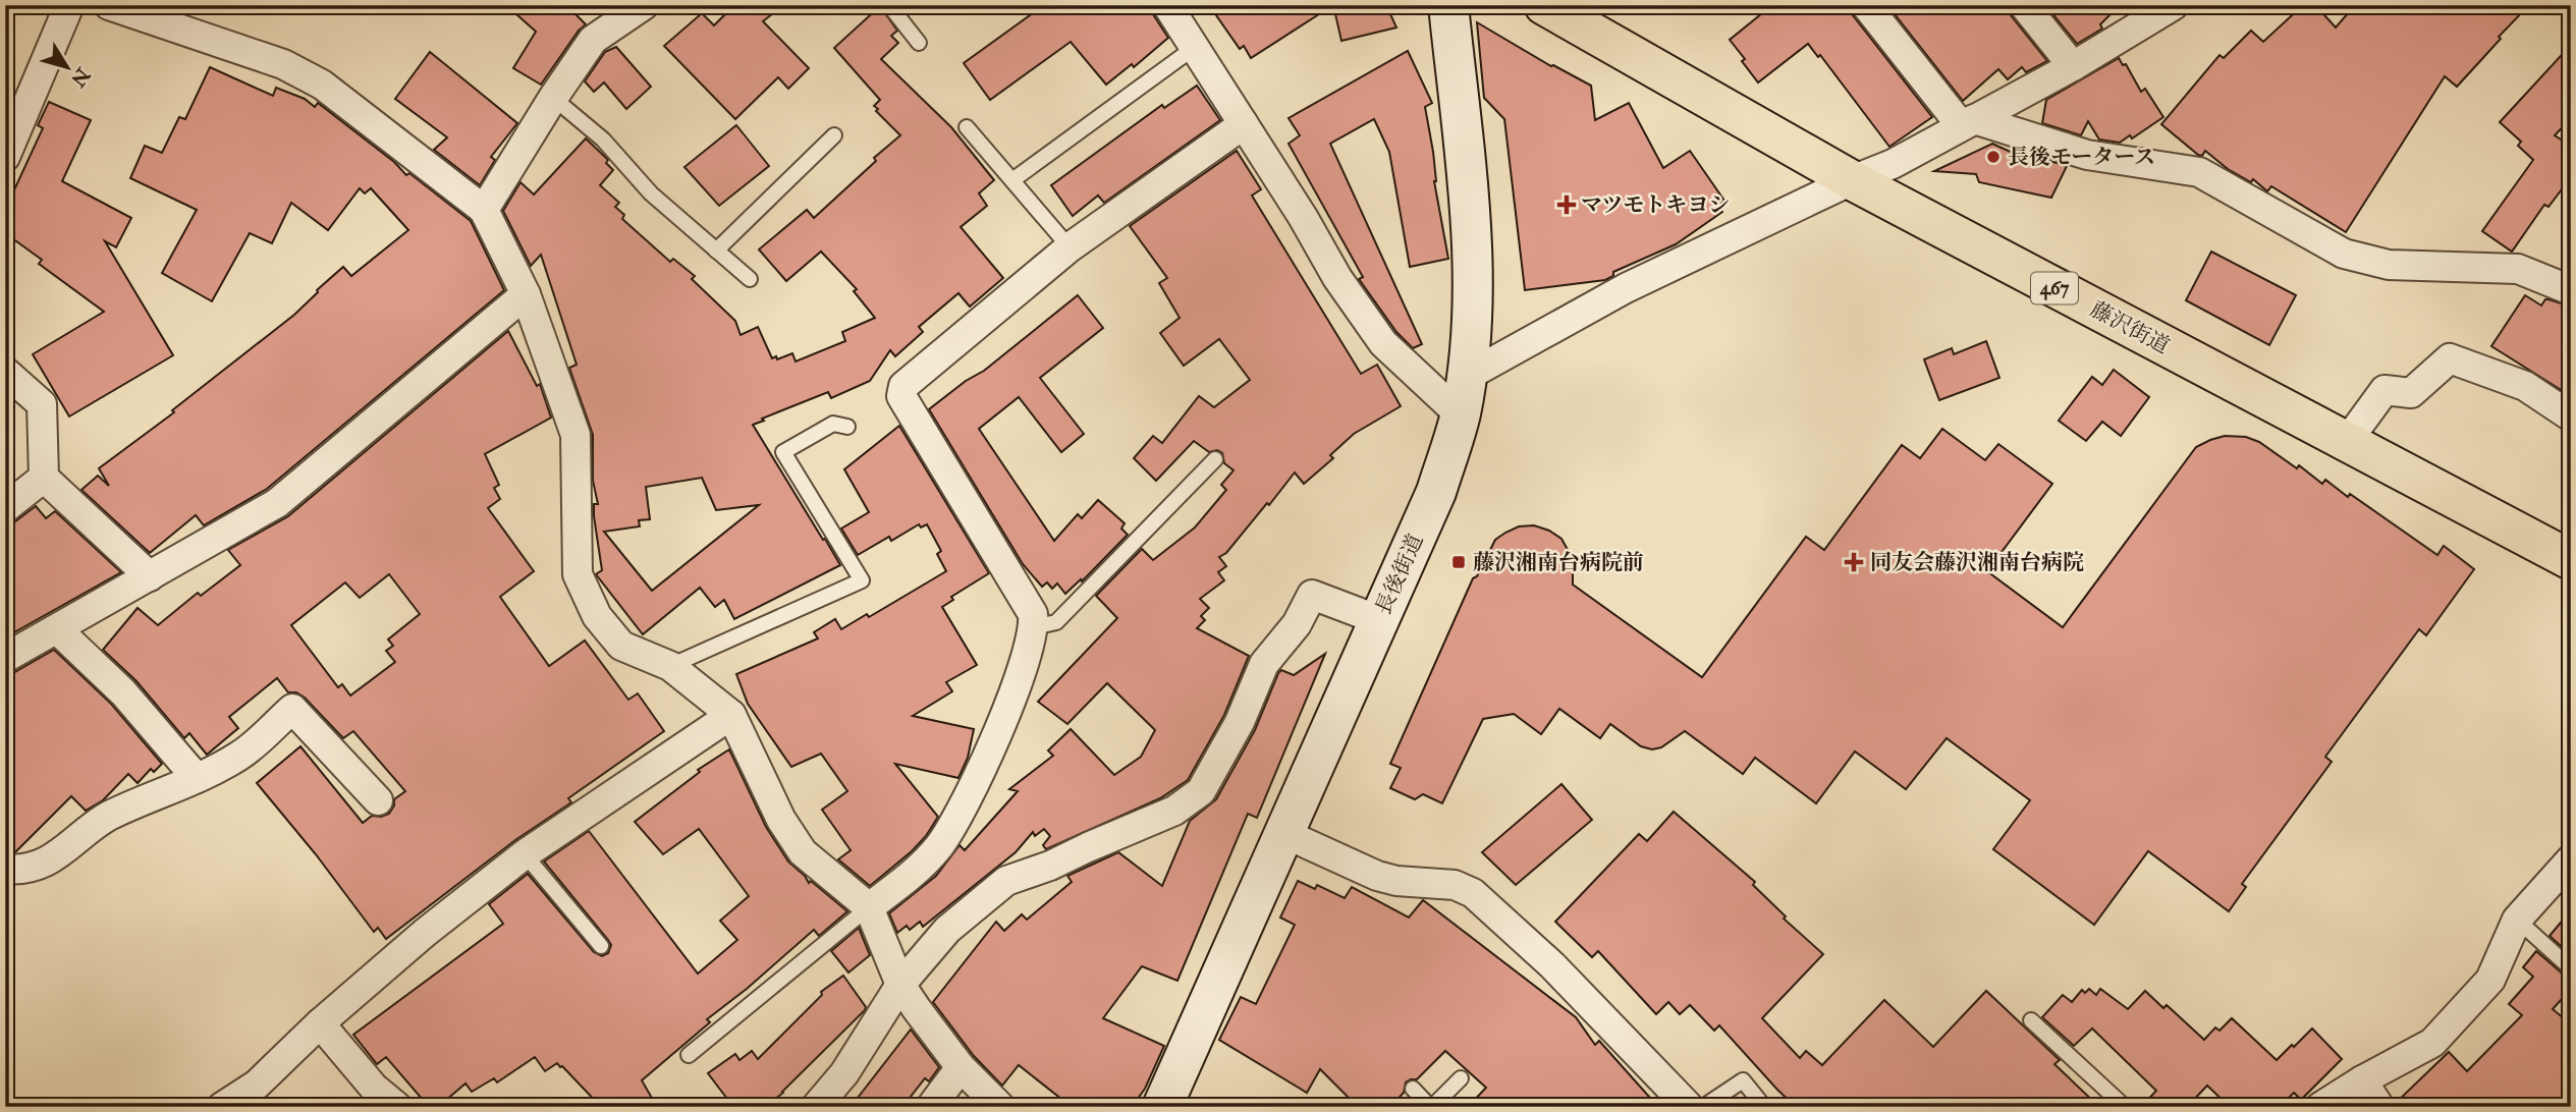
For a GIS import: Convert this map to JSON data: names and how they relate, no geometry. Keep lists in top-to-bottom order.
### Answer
{
  "streets": {
    "highway": ["467", "藤沢街道"],
    "street": ["長後街道"]
  },
  "places": {
    "other": ["長後モータース"],
    "health": ["マツモトキヨシ", "同友会藤沢湘南台病院"],
    "transit": ["藤沢湘南台病院前"]
  },
  "north": "bottom right"
}
